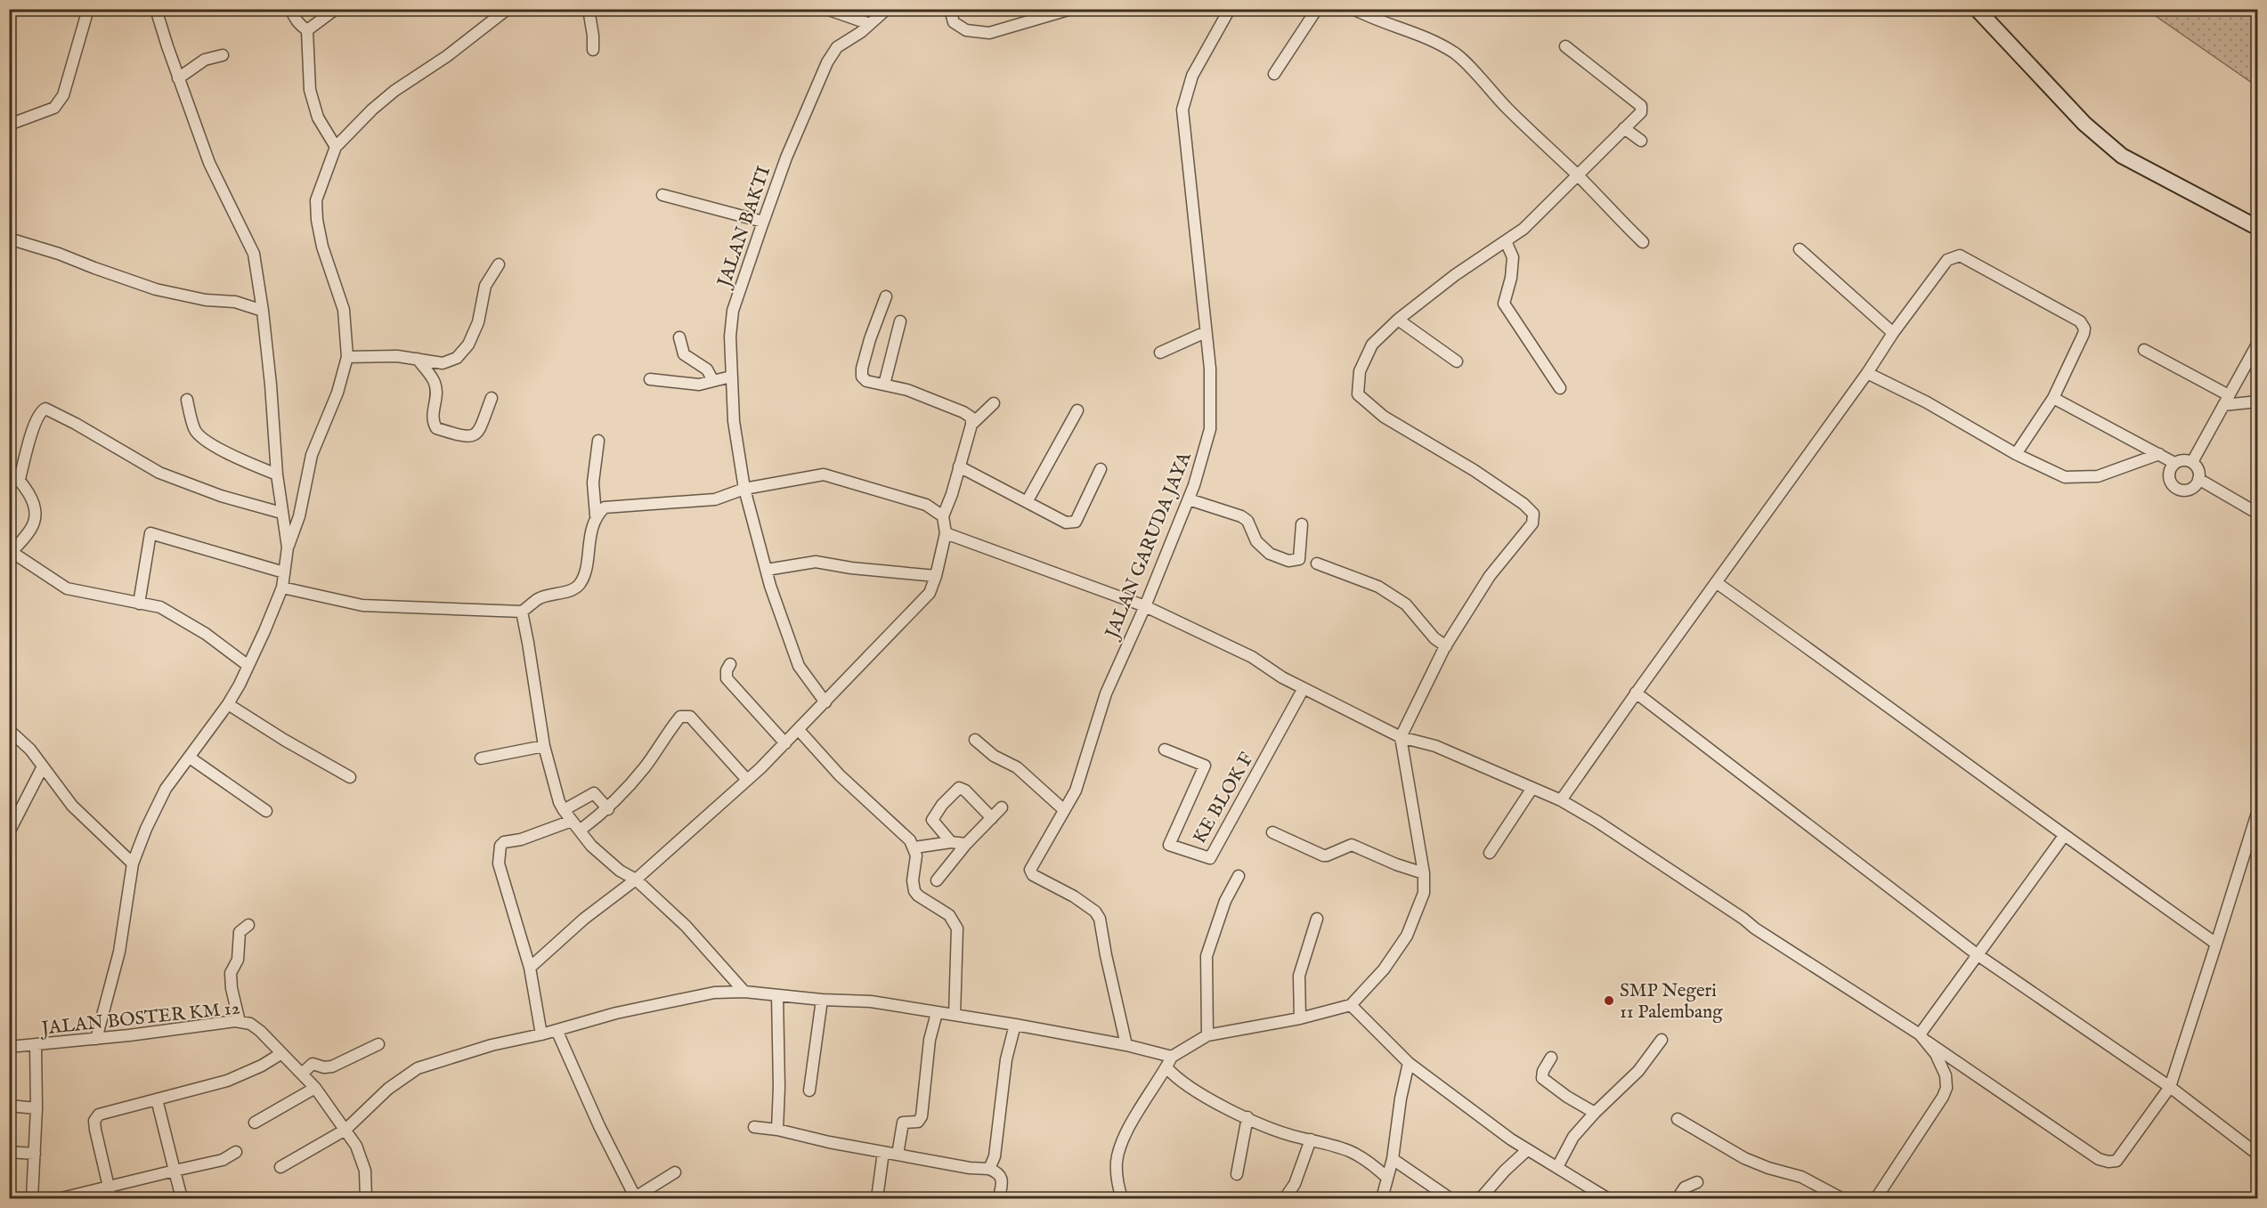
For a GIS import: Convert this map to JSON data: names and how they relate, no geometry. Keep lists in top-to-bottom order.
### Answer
{
  "streets": {
    "street": [
      "JALAN BAKTI",
      "JALAN GARUDA JAYA",
      "KE BLOK F",
      "JALAN BOSTER KM 12"
    ]
  },
  "places": ["SMP Negeri 11 Palembang"]
}
